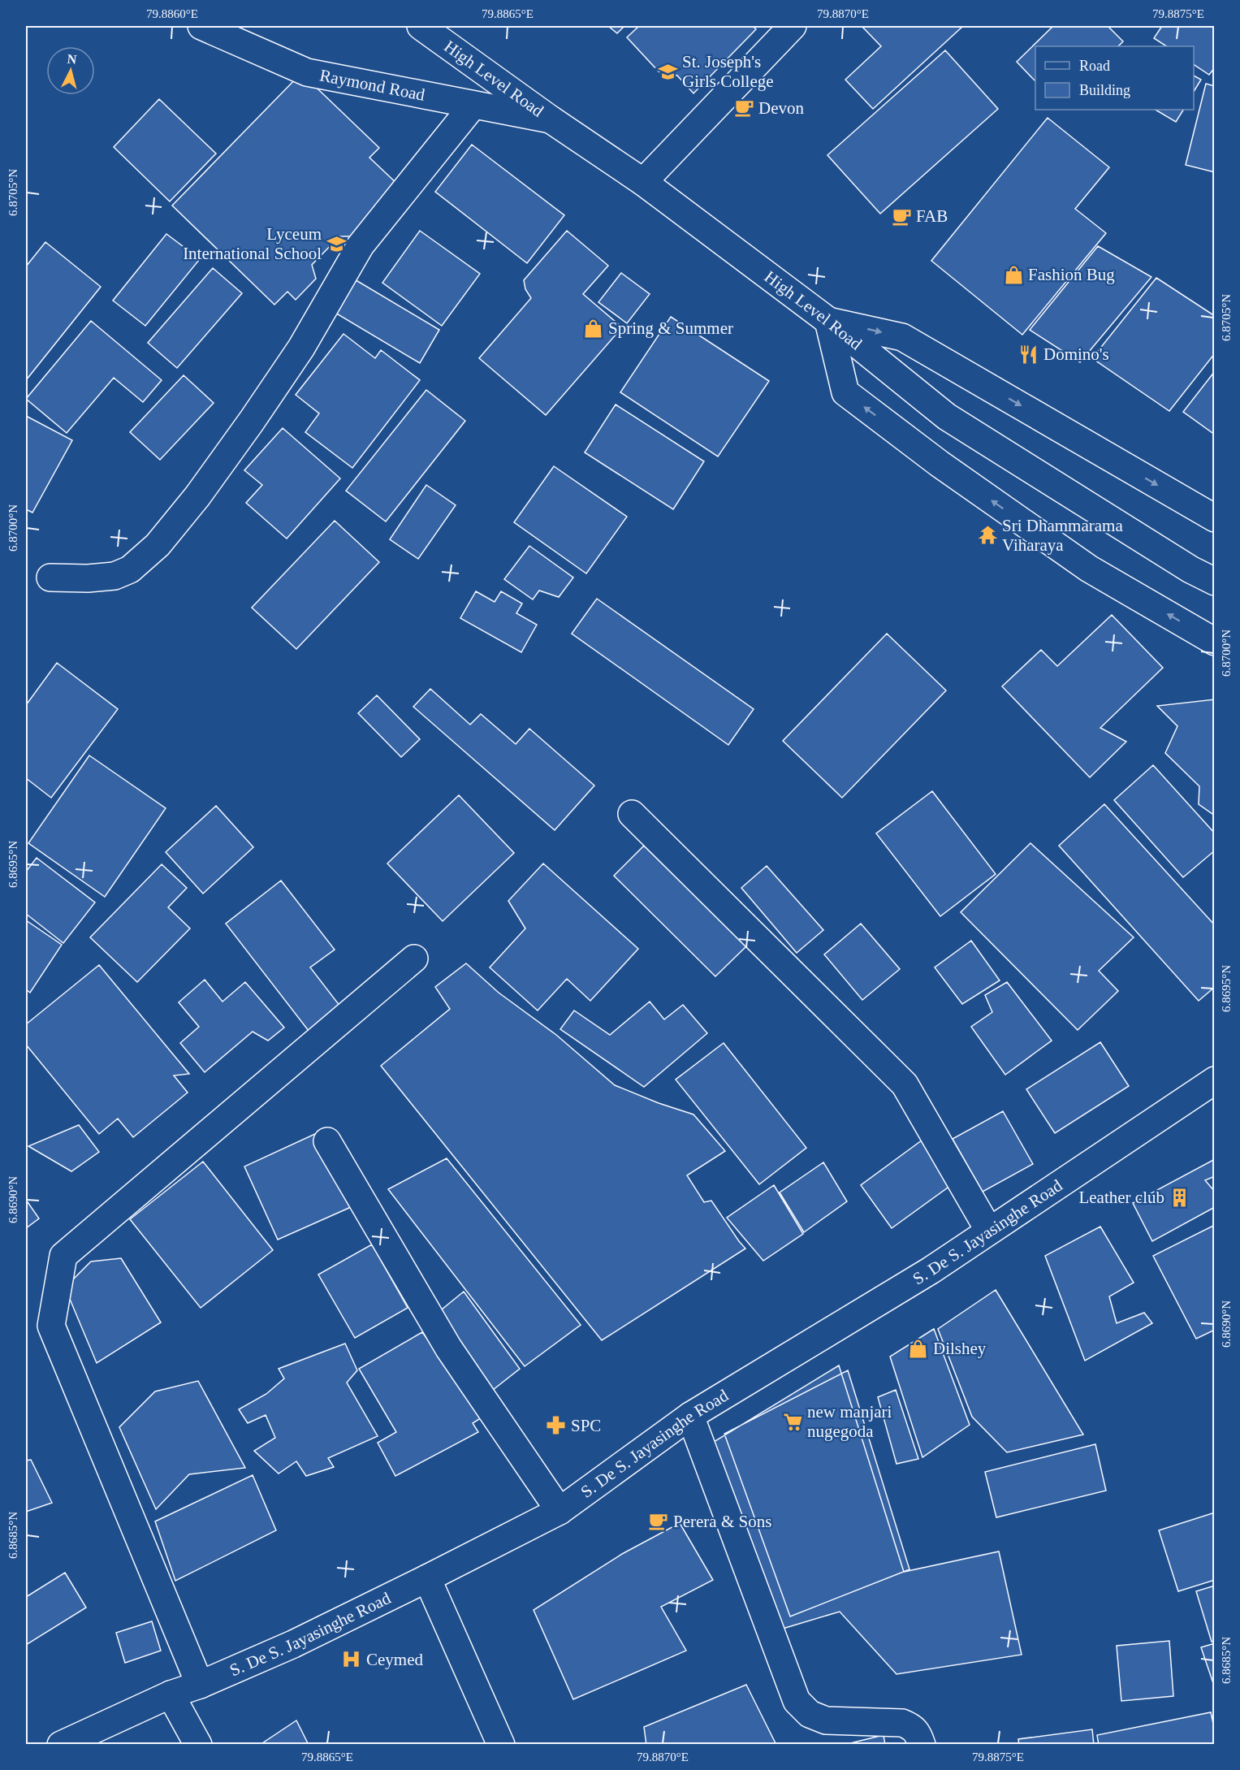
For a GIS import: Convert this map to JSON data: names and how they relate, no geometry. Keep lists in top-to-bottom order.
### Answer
{
  "streets": {
    "main road": ["High Level Road", "Raymond Road", "S. De S. Jayasinghe Road"]
  },
  "crossings": [
    ["High Level Road", "Raymond Road"]
  ],
  "places": {
    "school or university": ["St. Joseph's Girls College", "Lyceum International School"],
    "cafe": ["Devon", "FAB", "Perera & Sons"],
    "shop": ["Fashion Bug", "Spring & Summer", "Dilshey"],
    "restaurant": ["Domino's"],
    "temple": ["Sri Dhammarama Viharaya"],
    "building": ["Leather club"],
    "supermarket": ["new manjari nugegoda"],
    "pharmacy": ["SPC"],
    "hospital": ["Ceymed"]
  },
  "legend": ["Road", "Building"],
  "north": "top",
  "coordinates": [
    "79.8860°E",
    "79.8865°E",
    "79.8870°E",
    "79.8875°E",
    "6.8705°N",
    "6.8700°N",
    "6.8695°N",
    "6.8690°N",
    "6.8685°N"
  ]
}
